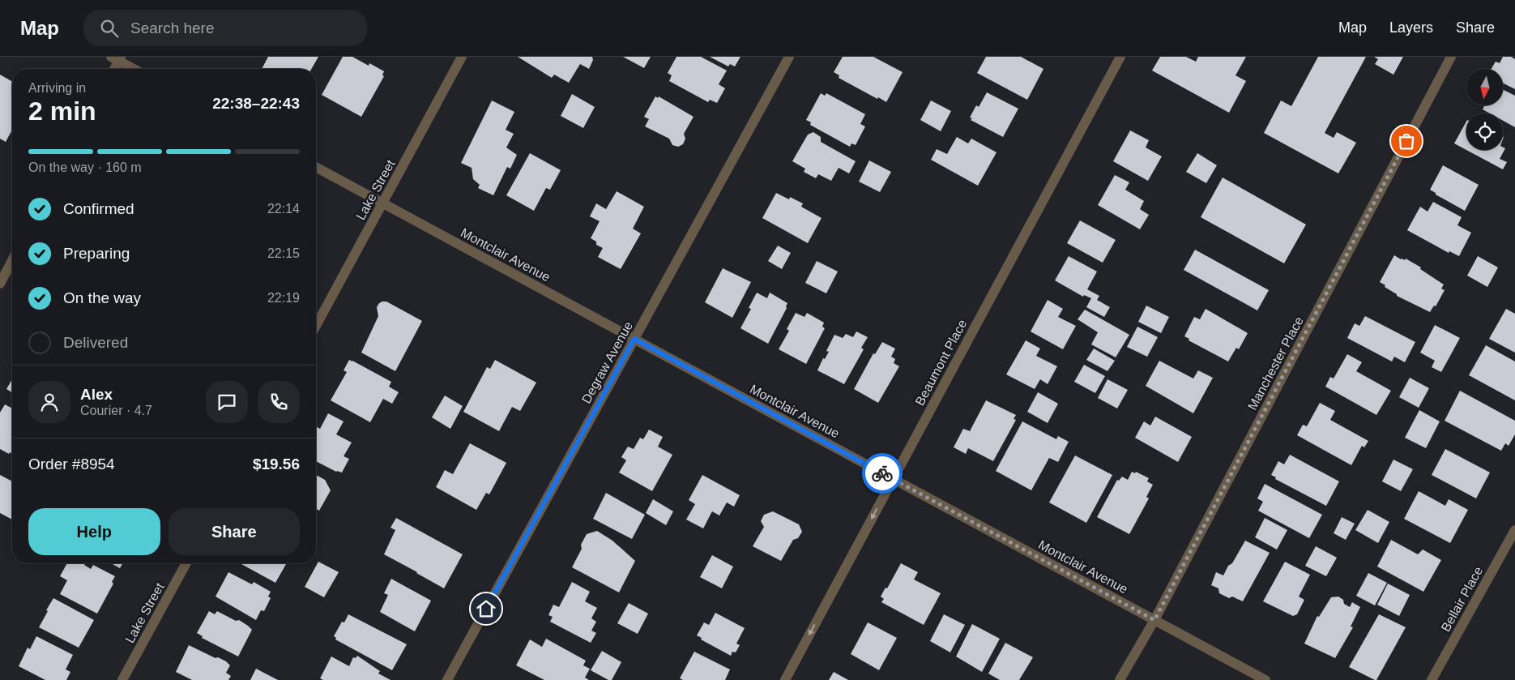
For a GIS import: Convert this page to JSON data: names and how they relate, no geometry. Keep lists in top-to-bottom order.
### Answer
{
  "streets": {
    "street": [
      "Lake Street",
      "Montclair Avenue",
      "Degraw Avenue",
      "Beaumont Place",
      "Manchester Place",
      "Bellair Place"
    ]
  },
  "crossings": [
    ["Lake Street", "Montclair Avenue"],
    ["Montclair Avenue", "Degraw Avenue"],
    ["Montclair Avenue", "Beaumont Place"],
    ["Montclair Avenue", "Manchester Place"]
  ],
  "north": "bottom",
  "page": {
    "header": "Map",
    "search": "Search here",
    "nav": ["Map", "Layers", "Share"],
    "heading": ["2 min", "Arriving in", "22:38–22:43"],
    "panel": [
      "Alex",
      "Courier · 4.7",
      "Order #8954",
      "$19.56"
    ],
    "bar": "On the way · 160 m",
    "list": [
      ["Confirmed", "22:14"],
      ["Preparing", "22:15"],
      ["On the way", "22:19"],
      "Delivered"
    ],
    "buttons": ["Help", "Share"]
  }
}
